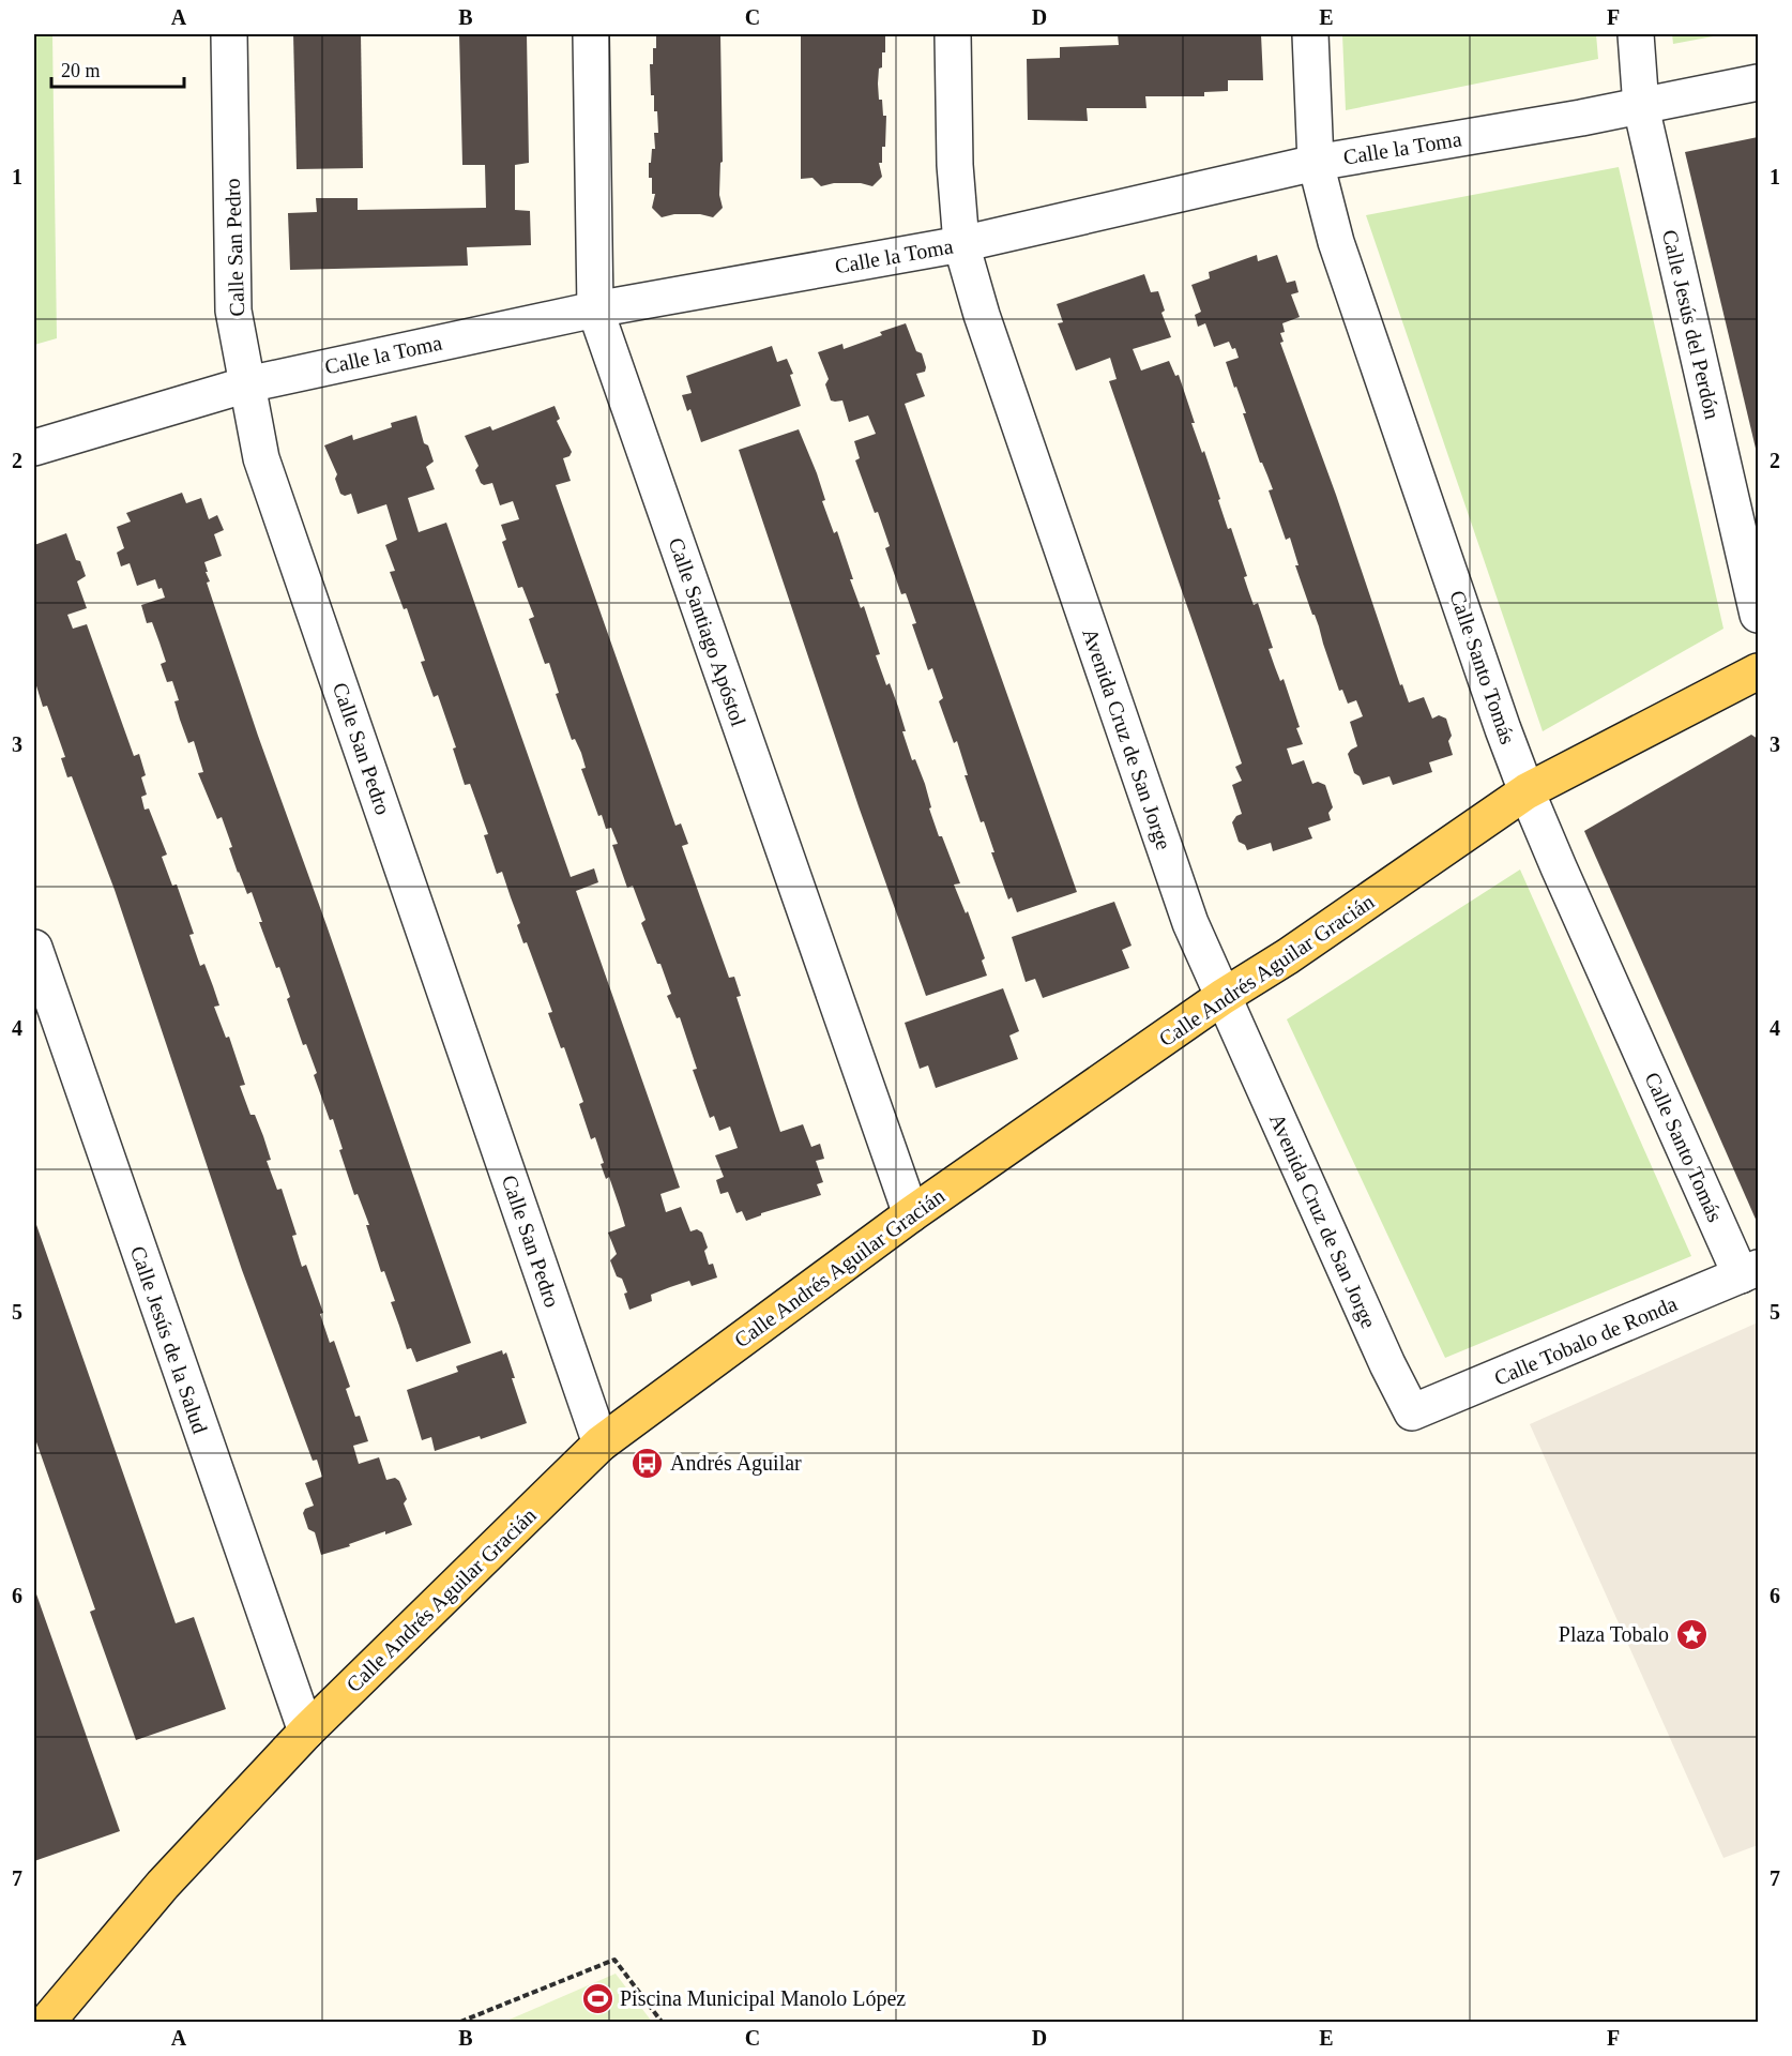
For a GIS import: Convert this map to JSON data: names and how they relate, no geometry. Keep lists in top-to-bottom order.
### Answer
{
  "streets": {
    "main road": ["Calle Andrés Aguilar Gracián"],
    "street": [
      "Calle la Toma",
      "Calle San Pedro",
      "Calle Jesús del Perdón",
      "Calle Santiago Apóstol",
      "Calle Santo Tomás",
      "Avenida Cruz de San Jorge",
      "Calle Jesús de la Salud",
      "Calle Tobalo de Ronda"
    ]
  },
  "crossings": [
    ["Calle la Toma", "Calle San Pedro"],
    ["Calle la Toma", "Calle Jesús del Perdón"],
    ["Calle la Toma", "Calle Santiago Apóstol"],
    ["Calle la Toma", "Calle Santo Tomás"],
    ["Calle la Toma", "Avenida Cruz de San Jorge"],
    ["Calle San Pedro", "Calle Andrés Aguilar Gracián"],
    ["Calle Santiago Apóstol", "Calle Andrés Aguilar Gracián"],
    ["Calle Santo Tomás", "Calle Andrés Aguilar Gracián"],
    ["Calle Santo Tomás", "Calle Tobalo de Ronda"],
    ["Avenida Cruz de San Jorge", "Calle Andrés Aguilar Gracián"],
    ["Avenida Cruz de San Jorge", "Calle Tobalo de Ronda"],
    ["Calle Andrés Aguilar Gracián", "Calle Jesús de la Salud"]
  ],
  "places": {
    "bus stop": ["Andrés Aguilar"],
    "place": ["Plaza Tobalo"],
    "sports": ["Piscina Municipal Manolo López"]
  },
  "scale_bar": "20 m",
  "grid": {
    "columns": [
      "A",
      "B",
      "C",
      "D",
      "E",
      "F"
    ],
    "rows": [
      "1",
      "2",
      "3",
      "4",
      "5",
      "6",
      "7"
    ]
  }
}
